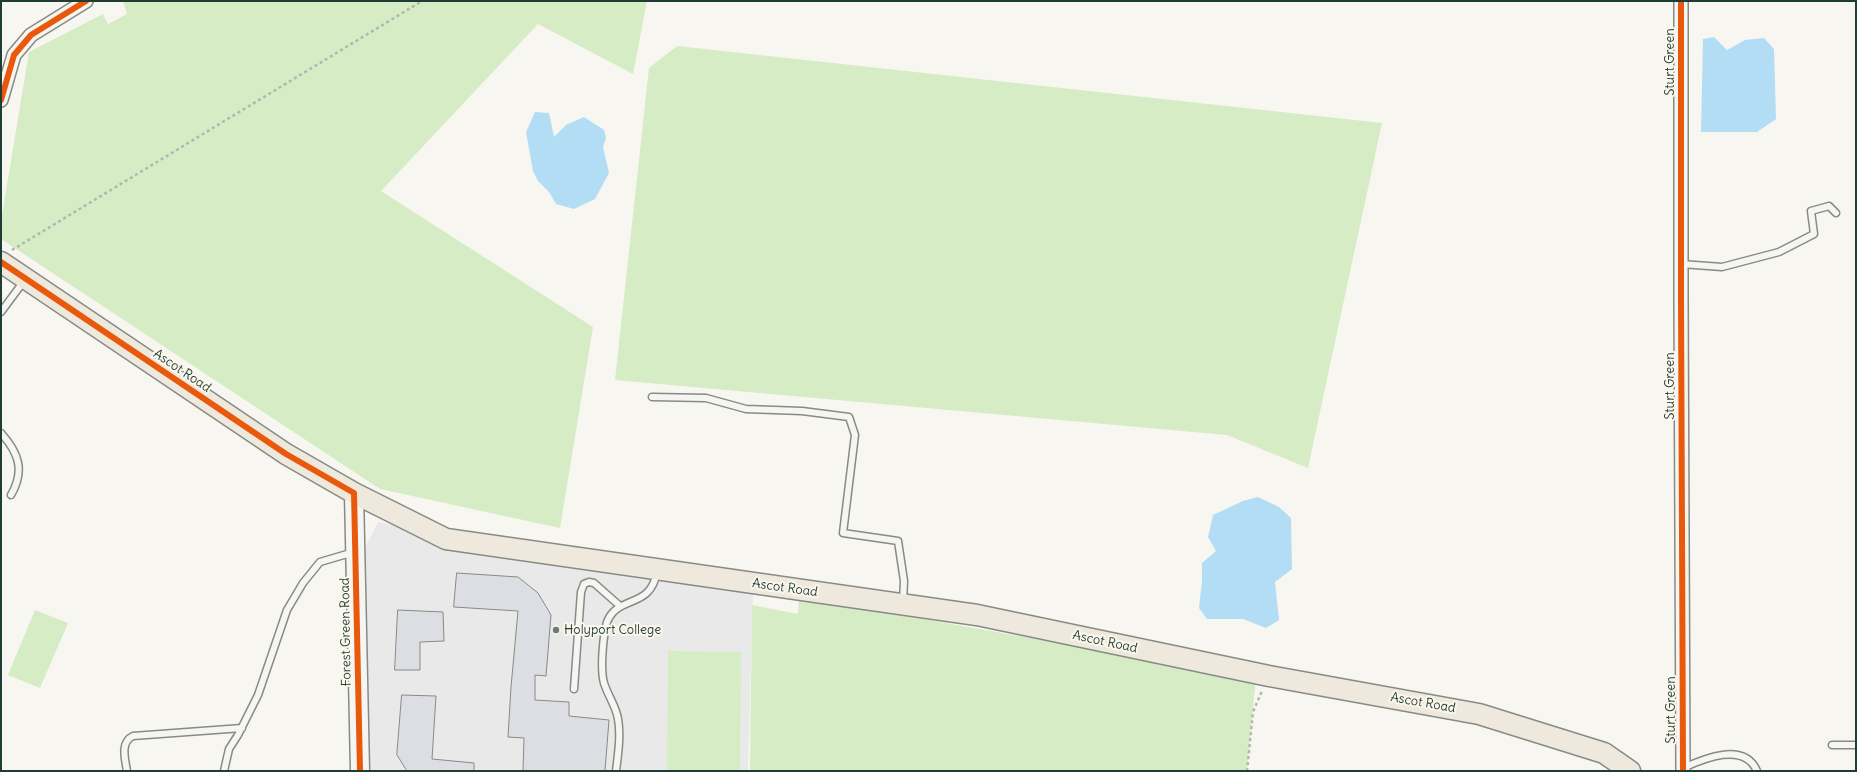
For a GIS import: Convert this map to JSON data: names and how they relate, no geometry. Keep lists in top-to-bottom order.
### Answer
{
  "streets": {
    "main road": ["Ascot Road", "Forest Green Road"],
    "street": ["Sturt Green"]
  },
  "crossings": [
    ["Ascot Road", "Forest Green Road"]
  ],
  "places": ["Holyport College"]
}
